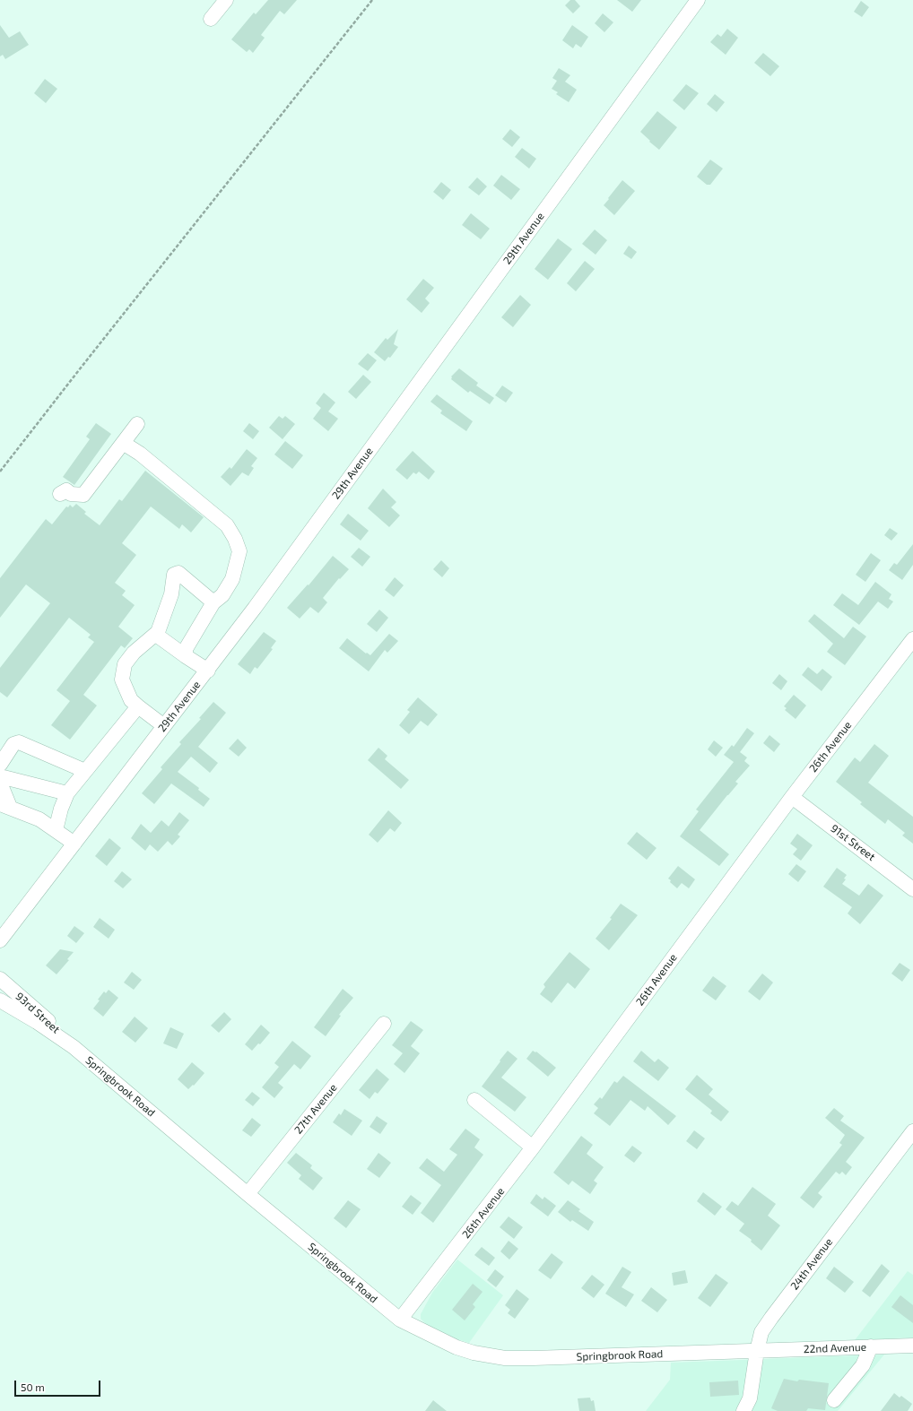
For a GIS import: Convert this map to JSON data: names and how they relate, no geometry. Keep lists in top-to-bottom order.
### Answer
{
  "streets": {
    "street": [
      "29th Avenue",
      "26th Avenue",
      "91st Street",
      "93rd Street",
      "Springbrook Road",
      "27th Avenue",
      "24th Avenue",
      "22nd Avenue"
    ]
  },
  "crossings": [
    ["26th Avenue", "91st Street"],
    ["26th Avenue", "Springbrook Road"],
    ["93rd Street", "Springbrook Road"],
    ["Springbrook Road", "27th Avenue"],
    ["Springbrook Road", "24th Avenue"],
    ["Springbrook Road", "22nd Avenue"],
    ["24th Avenue", "22nd Avenue"]
  ],
  "scale_bar": "50 m"
}
